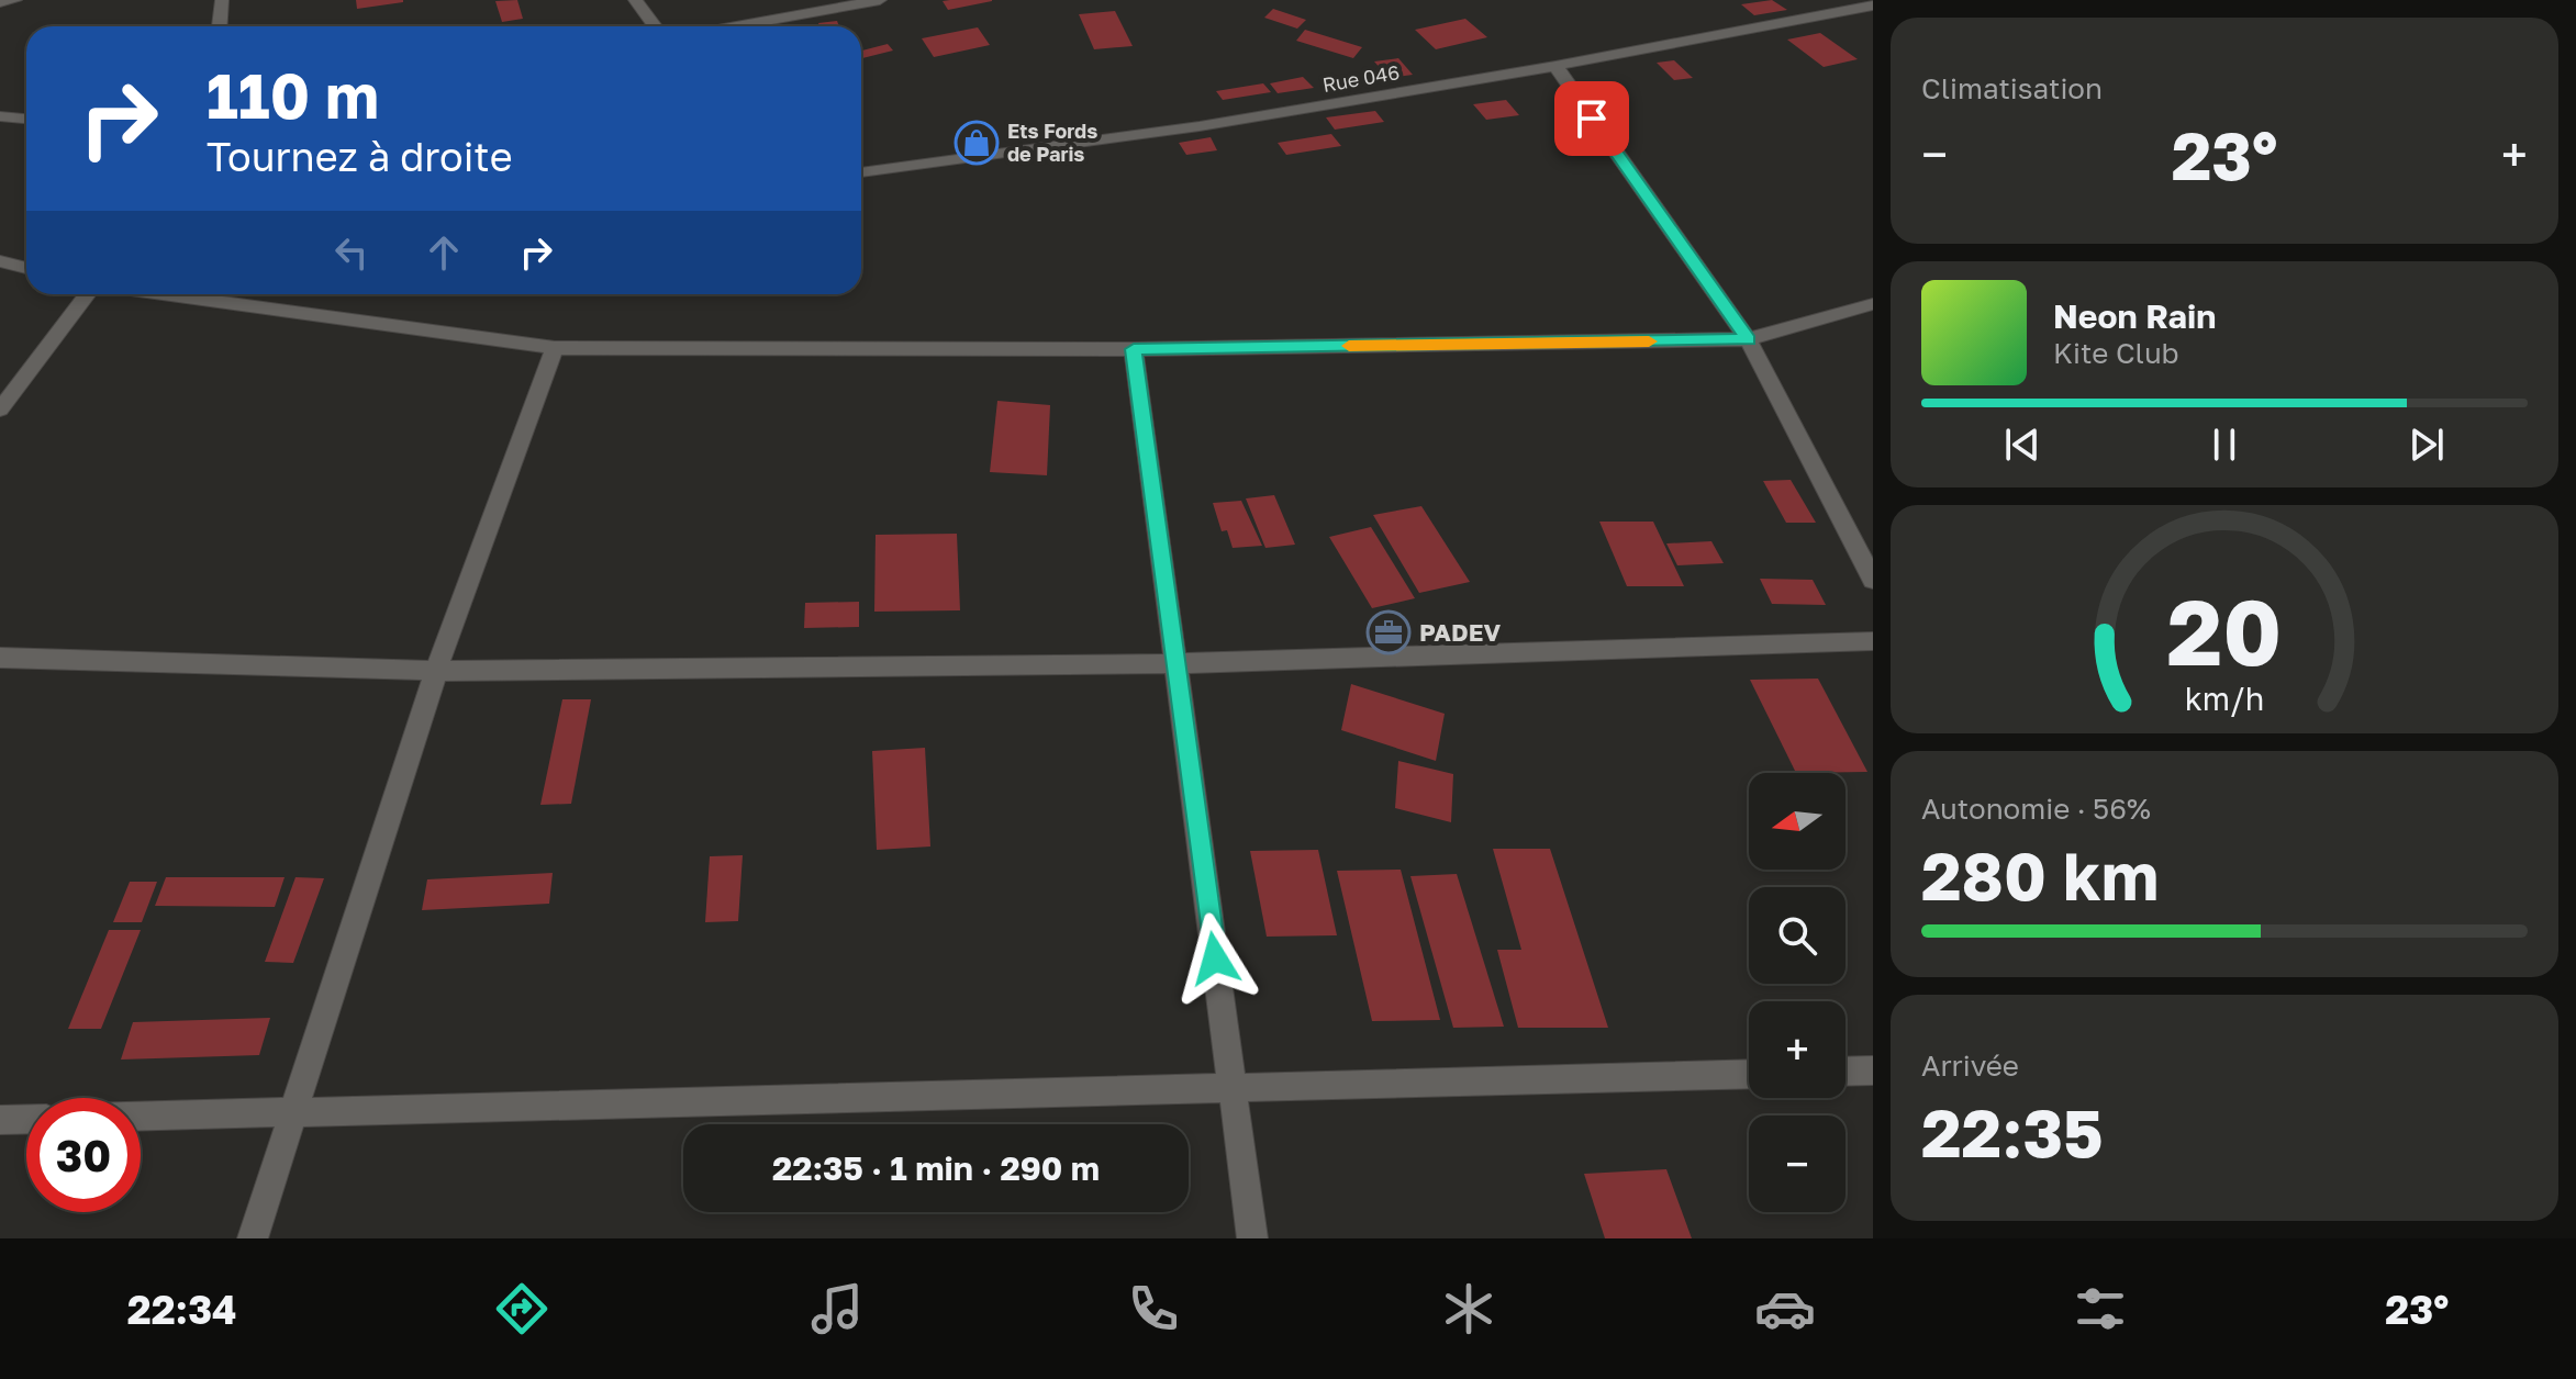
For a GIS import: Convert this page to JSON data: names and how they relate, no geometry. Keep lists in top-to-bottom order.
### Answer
{
  "streets": {
    "street": ["Rue 046"]
  },
  "places": {
    "shop": ["Ets Fords de Paris"],
    "office": ["PADEV"]
  },
  "north": "left",
  "page": {
    "tile": [
      "Climatisation",
      ["Autonomie · 56%", "280 km"],
      ["Arrivée", "22:35"]
    ],
    "turn": ["110 m", "Tournez à droite"],
    "heat": ["−", "23°", "+"],
    "song": ["Neon Rain", "Kite Club"],
    "map_buttons": ["+", "−"],
    "limit": "30",
    "trip": "22:35 · 1 min · 290 m",
    "tabs": ["22:34", "23°"],
    "gauge": ["20", "km/h"]
  }
}
